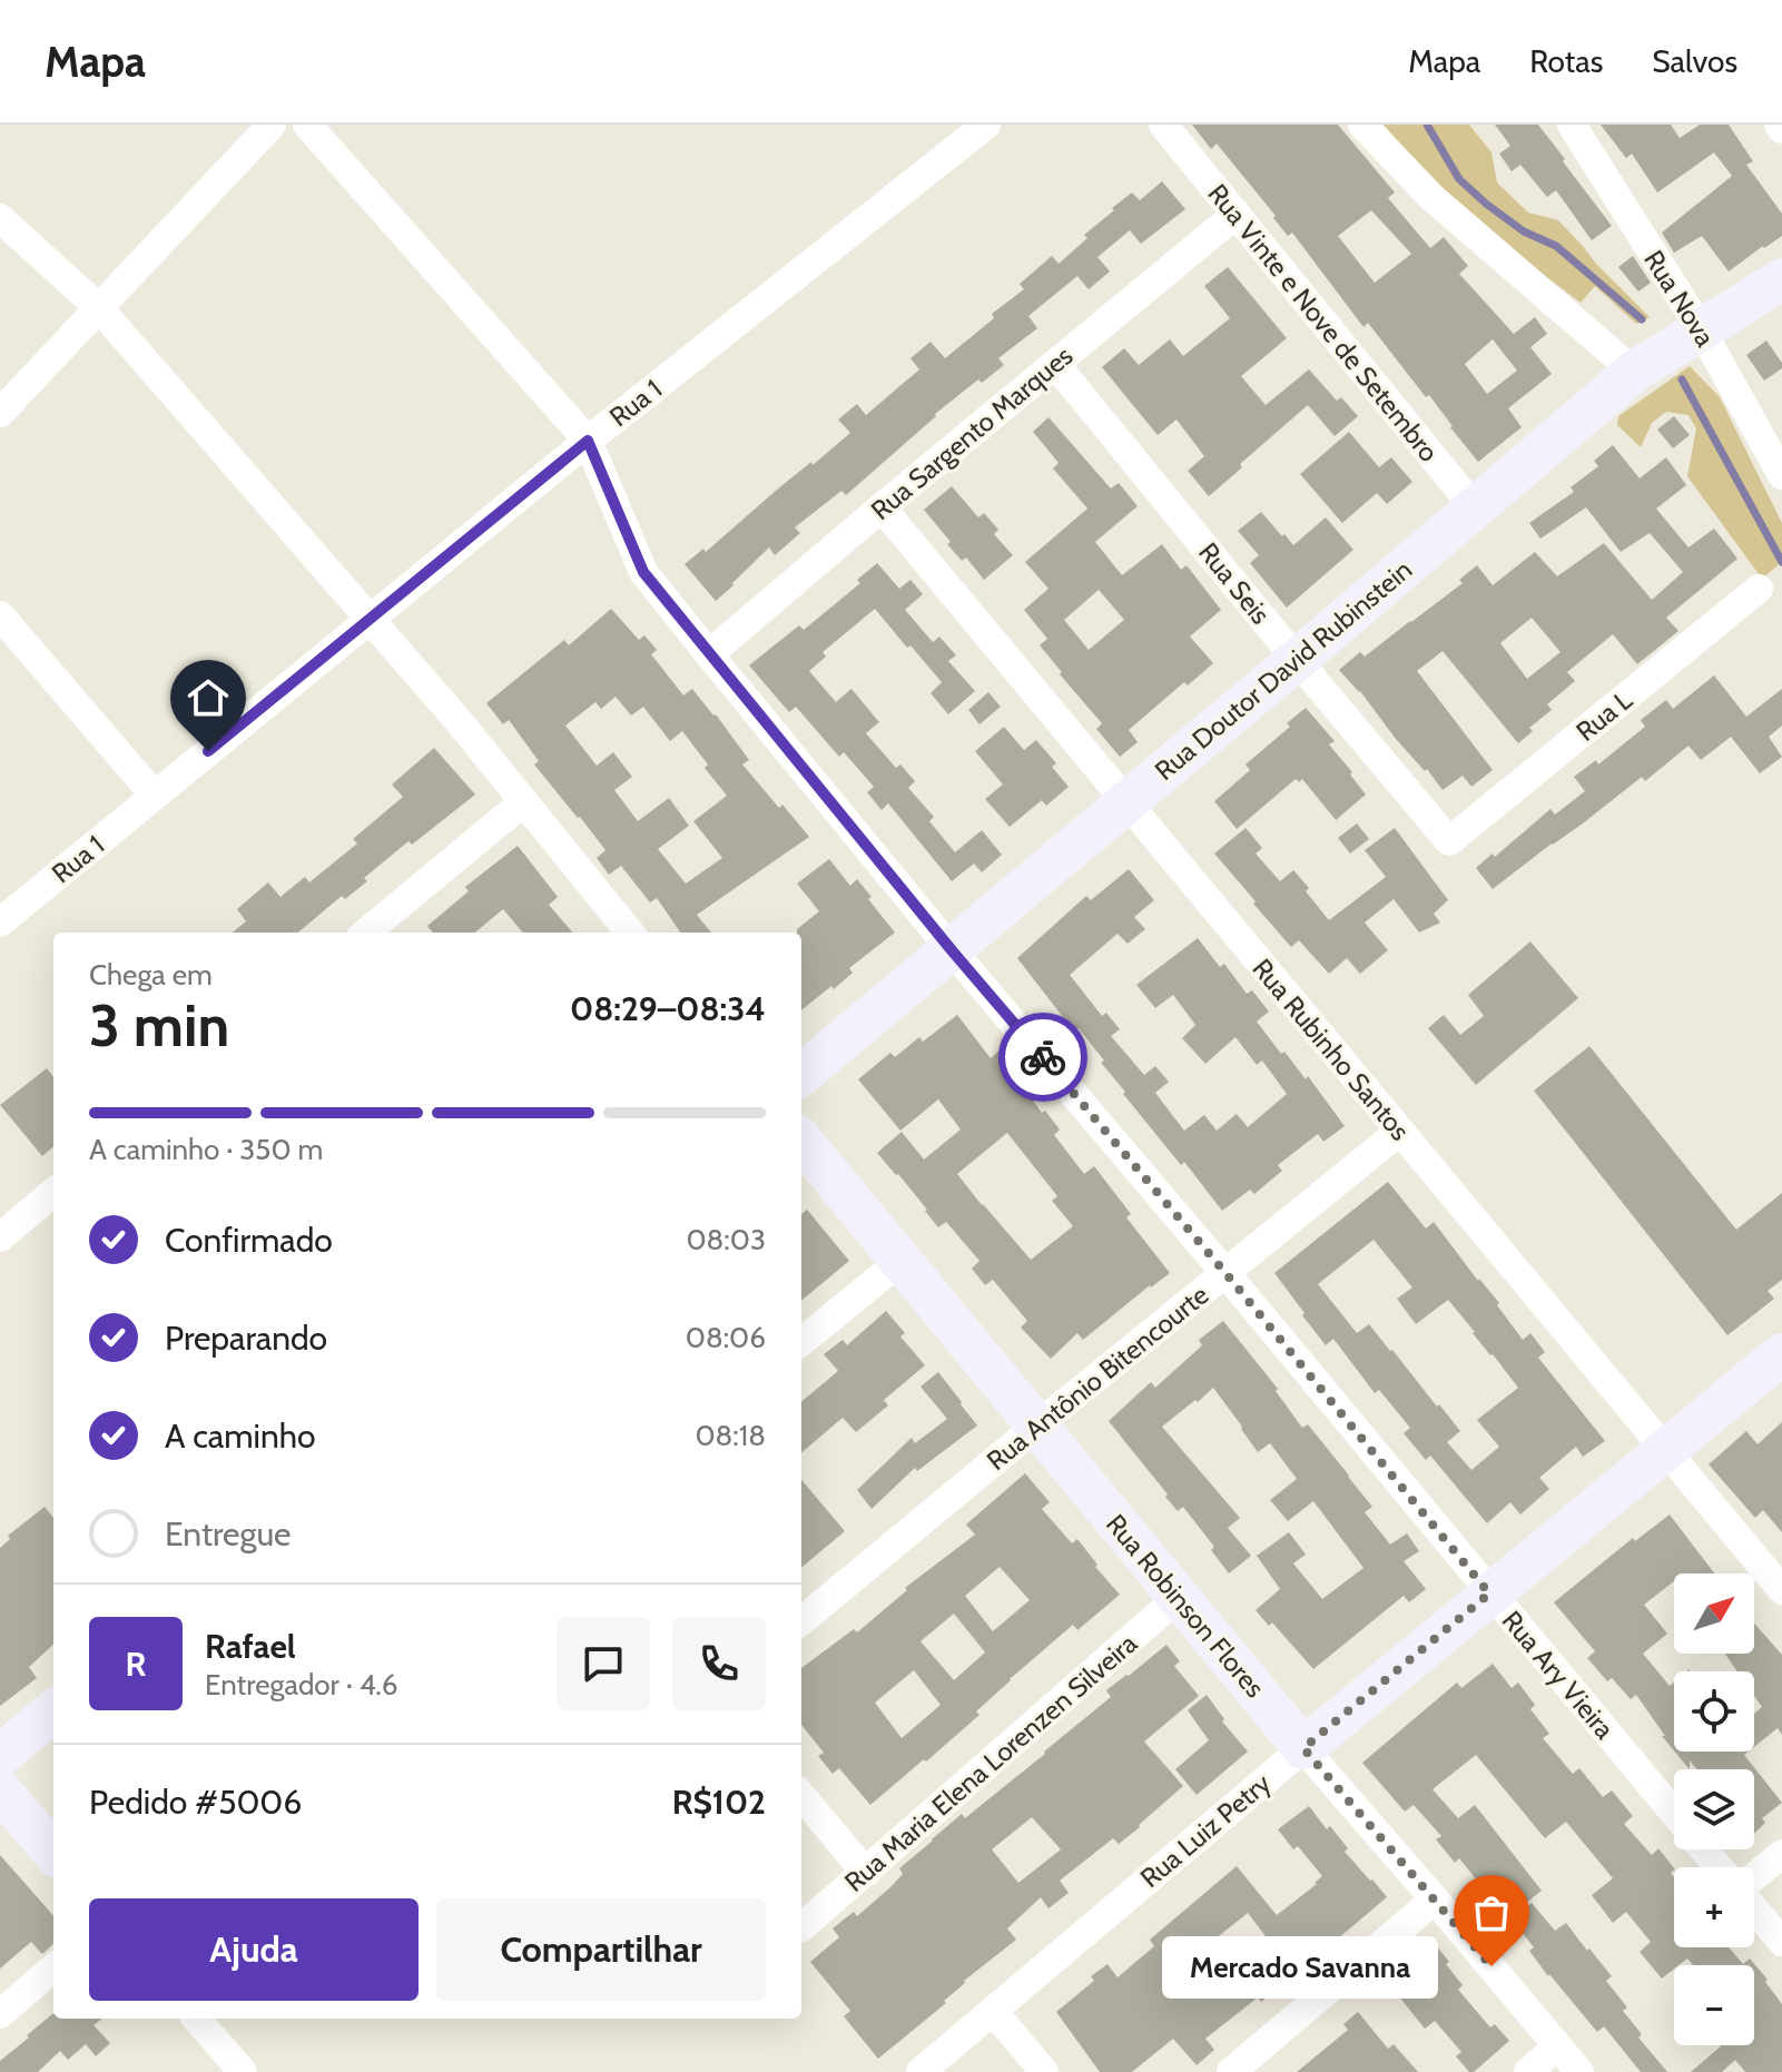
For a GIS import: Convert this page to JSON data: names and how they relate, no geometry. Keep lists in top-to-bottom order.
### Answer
{
  "streets": {
    "street": [
      "Rua Nova",
      "Rua Vinte e Nove de Setembro",
      "Rua 1",
      "Rua Sargento Marques",
      "Rua Seis",
      "Rua Doutor David Rubinstein",
      "Rua L",
      "Rua Rubinho Santos",
      "Rua Antônio Bitencourte",
      "Rua Robinson Flores",
      "Rua Ary Vieira",
      "Rua Maria Elena Lorenzen Silveira",
      "Rua Luiz Petry"
    ]
  },
  "crossings": [
    ["Rua Nova", "Rua Doutor David Rubinstein"],
    ["Rua Vinte e Nove de Setembro", "Rua Sargento Marques"],
    ["Rua Vinte e Nove de Setembro", "Rua Doutor David Rubinstein"],
    ["Rua 1", "Rua Ary Vieira"],
    ["Rua Sargento Marques", "Rua Seis"],
    ["Rua Sargento Marques", "Rua Rubinho Santos"],
    ["Rua Sargento Marques", "Rua Ary Vieira"],
    ["Rua Seis", "Rua Doutor David Rubinstein"],
    ["Rua Seis", "Rua L"],
    ["Rua Doutor David Rubinstein", "Rua Rubinho Santos"],
    ["Rua Doutor David Rubinstein", "Rua Ary Vieira"],
    ["Rua Rubinho Santos", "Rua Antônio Bitencourte"],
    ["Rua Rubinho Santos", "Rua Luiz Petry"],
    ["Rua Antônio Bitencourte", "Rua Robinson Flores"],
    ["Rua Antônio Bitencourte", "Rua Ary Vieira"],
    ["Rua Robinson Flores", "Rua Maria Elena Lorenzen Silveira"],
    ["Rua Robinson Flores", "Rua Luiz Petry"],
    ["Rua Ary Vieira", "Rua Luiz Petry"]
  ],
  "places": ["Mercado Savanna"],
  "north": "top right",
  "page": {
    "header": "Mapa",
    "nav": ["Mapa", "Rotas", "Salvos"],
    "heading": ["3 min", "Chega em", "08:29–08:34"],
    "panel": [
      "Rafael",
      "Entregador · 4.6",
      "Pedido #5006",
      "R$102"
    ],
    "bar": "A caminho · 350 m",
    "list": [
      ["Confirmado", "08:03"],
      ["Preparando", "08:06"],
      ["A caminho", "08:18"],
      "Entregue"
    ],
    "map_buttons": ["+", "−"],
    "round": "R",
    "buttons": ["Ajuda", "Compartilhar"],
    "bubble": "Mercado Savanna"
  }
}
